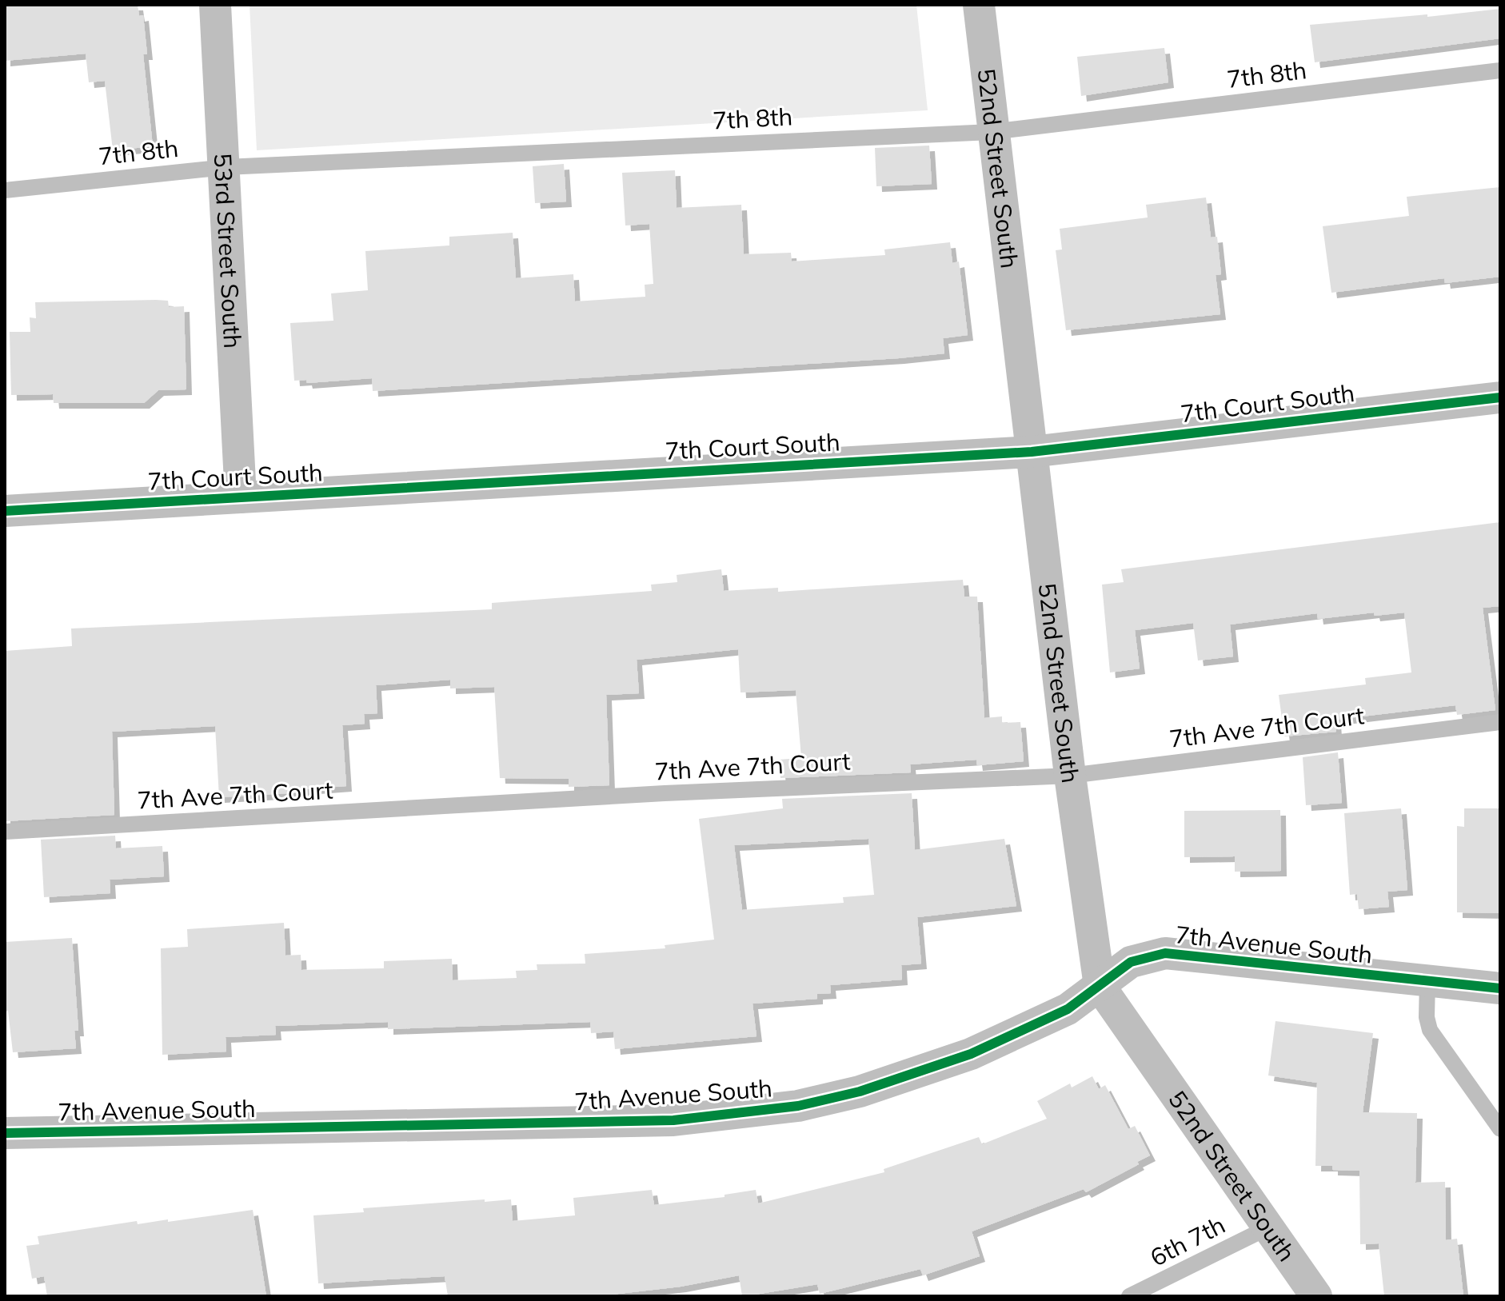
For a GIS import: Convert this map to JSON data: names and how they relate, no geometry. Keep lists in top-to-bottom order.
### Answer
{
  "streets": {
    "street": [
      "52nd Street South",
      "53rd Street South",
      "7th Court South",
      "7th Avenue South"
    ],
    "lane": ["7th 8th", "7th Ave 7th Court", "6th 7th"]
  },
  "crossings": [
    ["7th 8th", "52nd Street South"],
    ["7th 8th", "53rd Street South"],
    ["52nd Street South", "7th Court South"],
    ["52nd Street South", "7th Ave 7th Court"],
    ["52nd Street South", "7th Avenue South"],
    ["52nd Street South", "6th 7th"],
    ["53rd Street South", "7th Court South"]
  ]
}
